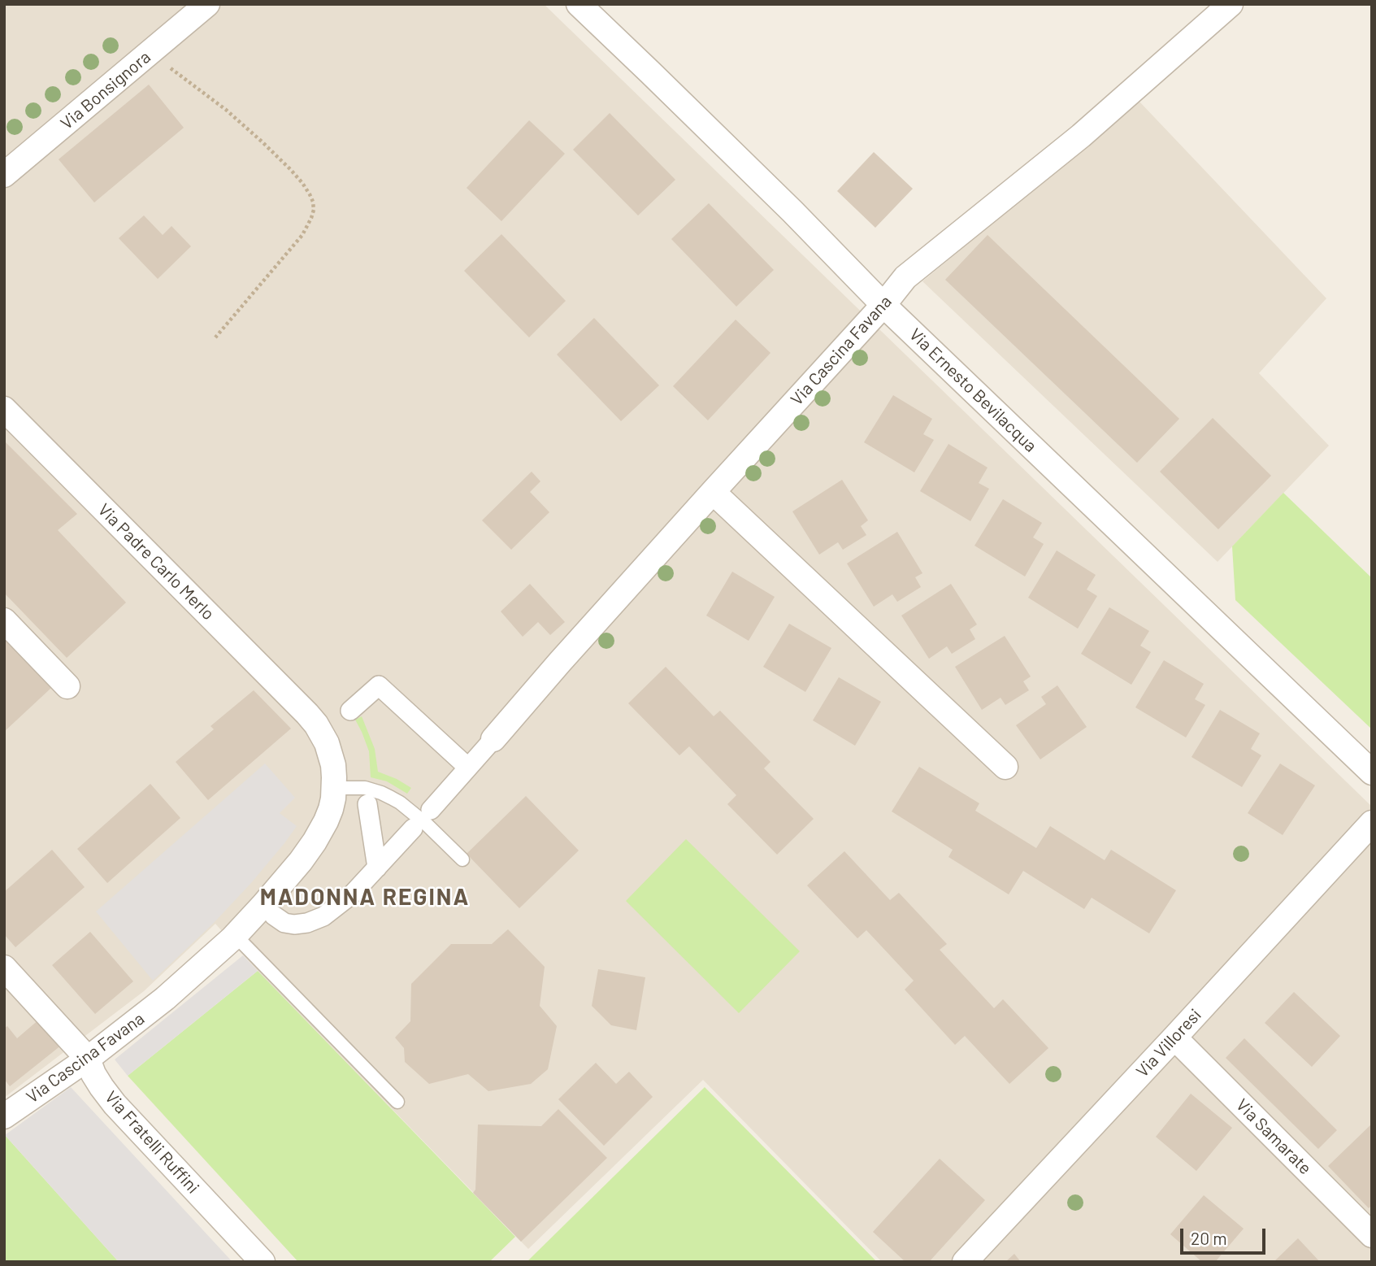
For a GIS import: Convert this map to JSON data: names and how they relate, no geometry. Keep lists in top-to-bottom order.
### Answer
{
  "streets": {
    "street": [
      "Via Bonsignora",
      "Via Cascina Favana",
      "Via Ernesto Bevilacqua",
      "Via Padre Carlo Merlo",
      "Via Villoresi",
      "Via Samarate",
      "Via Fratelli Ruffini"
    ]
  },
  "crossings": [
    ["Via Cascina Favana", "Via Ernesto Bevilacqua"],
    ["Via Cascina Favana", "Via Padre Carlo Merlo"],
    ["Via Cascina Favana", "Via Fratelli Ruffini"],
    ["Via Villoresi", "Via Samarate"]
  ],
  "districts": ["MADONNA REGINA"],
  "scale_bar": "20 m"
}
